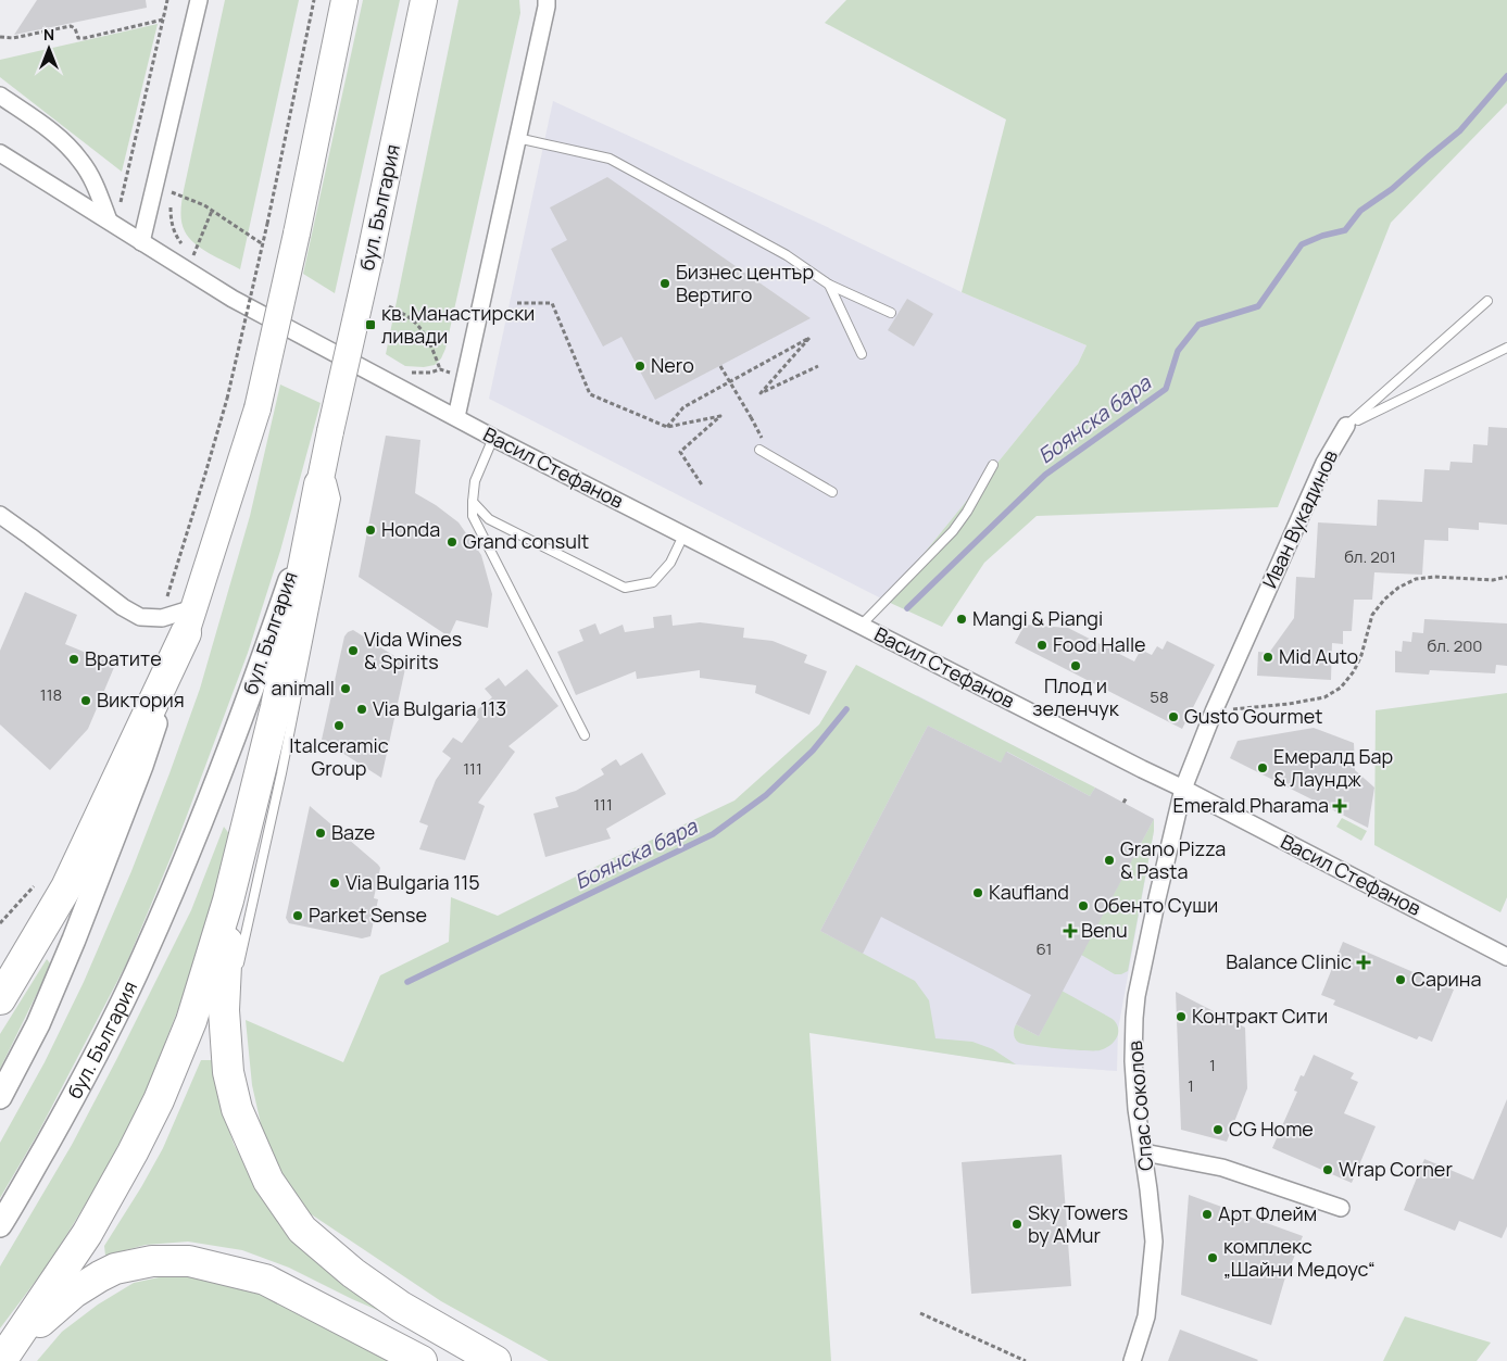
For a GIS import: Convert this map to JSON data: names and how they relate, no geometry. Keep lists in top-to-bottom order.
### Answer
{
  "streets": {
    "main road": ["бул. България"],
    "street": ["Васил Стефанов", "Иван Вукадинов", "Спас Соколов"]
  },
  "crossings": [
    ["Васил Стефанов", "Иван Вукадинов"],
    ["Васил Стефанов", "Спас Соколов"],
    ["Иван Вукадинов", "Спас Соколов"]
  ],
  "water": ["Боянска бара"],
  "places": {
    "other": [
      "Бизнес център Вертиго",
      "Nero",
      "Honda",
      "Grand consult",
      "Mangi & Piangi",
      "Food Halle",
      "Vida Wines & Spirits",
      "Mid Auto",
      "Вратите",
      "Плод и зеленчук",
      "animall",
      "Виктория",
      "Via Bulgaria 113",
      "Gusto Gourmet",
      "Italceramic Group",
      "Емералд Бар & Лаундж",
      "Baze",
      "Grano Pizza & Pasta",
      "Via Bulgaria 115",
      "Kaufland",
      "Обенто Суши",
      "Parket Sense",
      "Сарина",
      "Контракт Сити",
      "CG Home",
      "Wrap Corner",
      "Арт Флейм",
      "Sky Towers by AMur",
      "комплекс „Шайни Медоус“"
    ],
    "transit": ["кв. Манастирски ливади"],
    "health": ["Emerald Pharama", "Benu", "Balance Clinic"]
  },
  "house_numbers": [
    "бл. 201",
    "бл. 200",
    "118",
    "58",
    "111",
    "111",
    "61",
    "1",
    "1"
  ],
  "north": "top"
}
